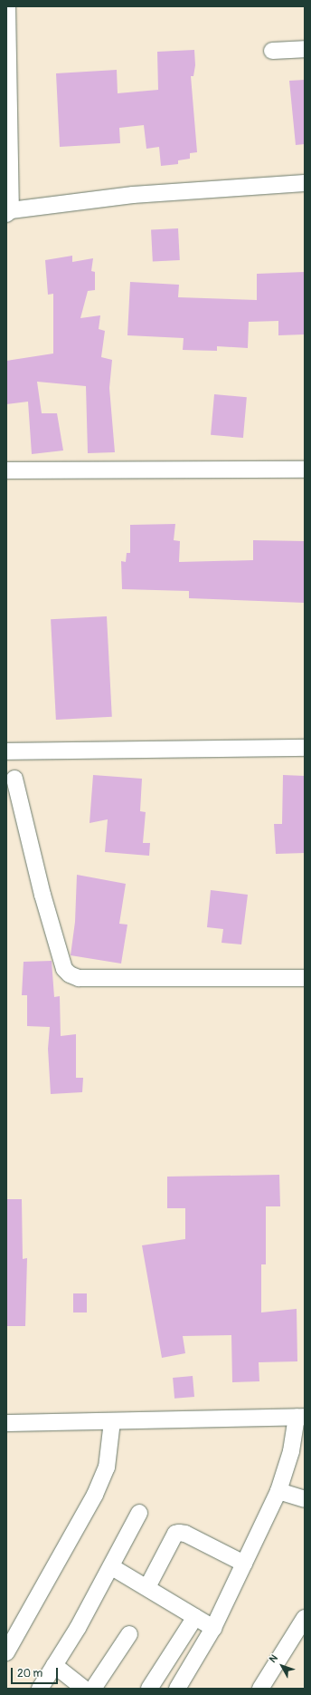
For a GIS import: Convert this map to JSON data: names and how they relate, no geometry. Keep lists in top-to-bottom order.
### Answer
{
  "scale_bar": "20 m",
  "north": "top left"
}
